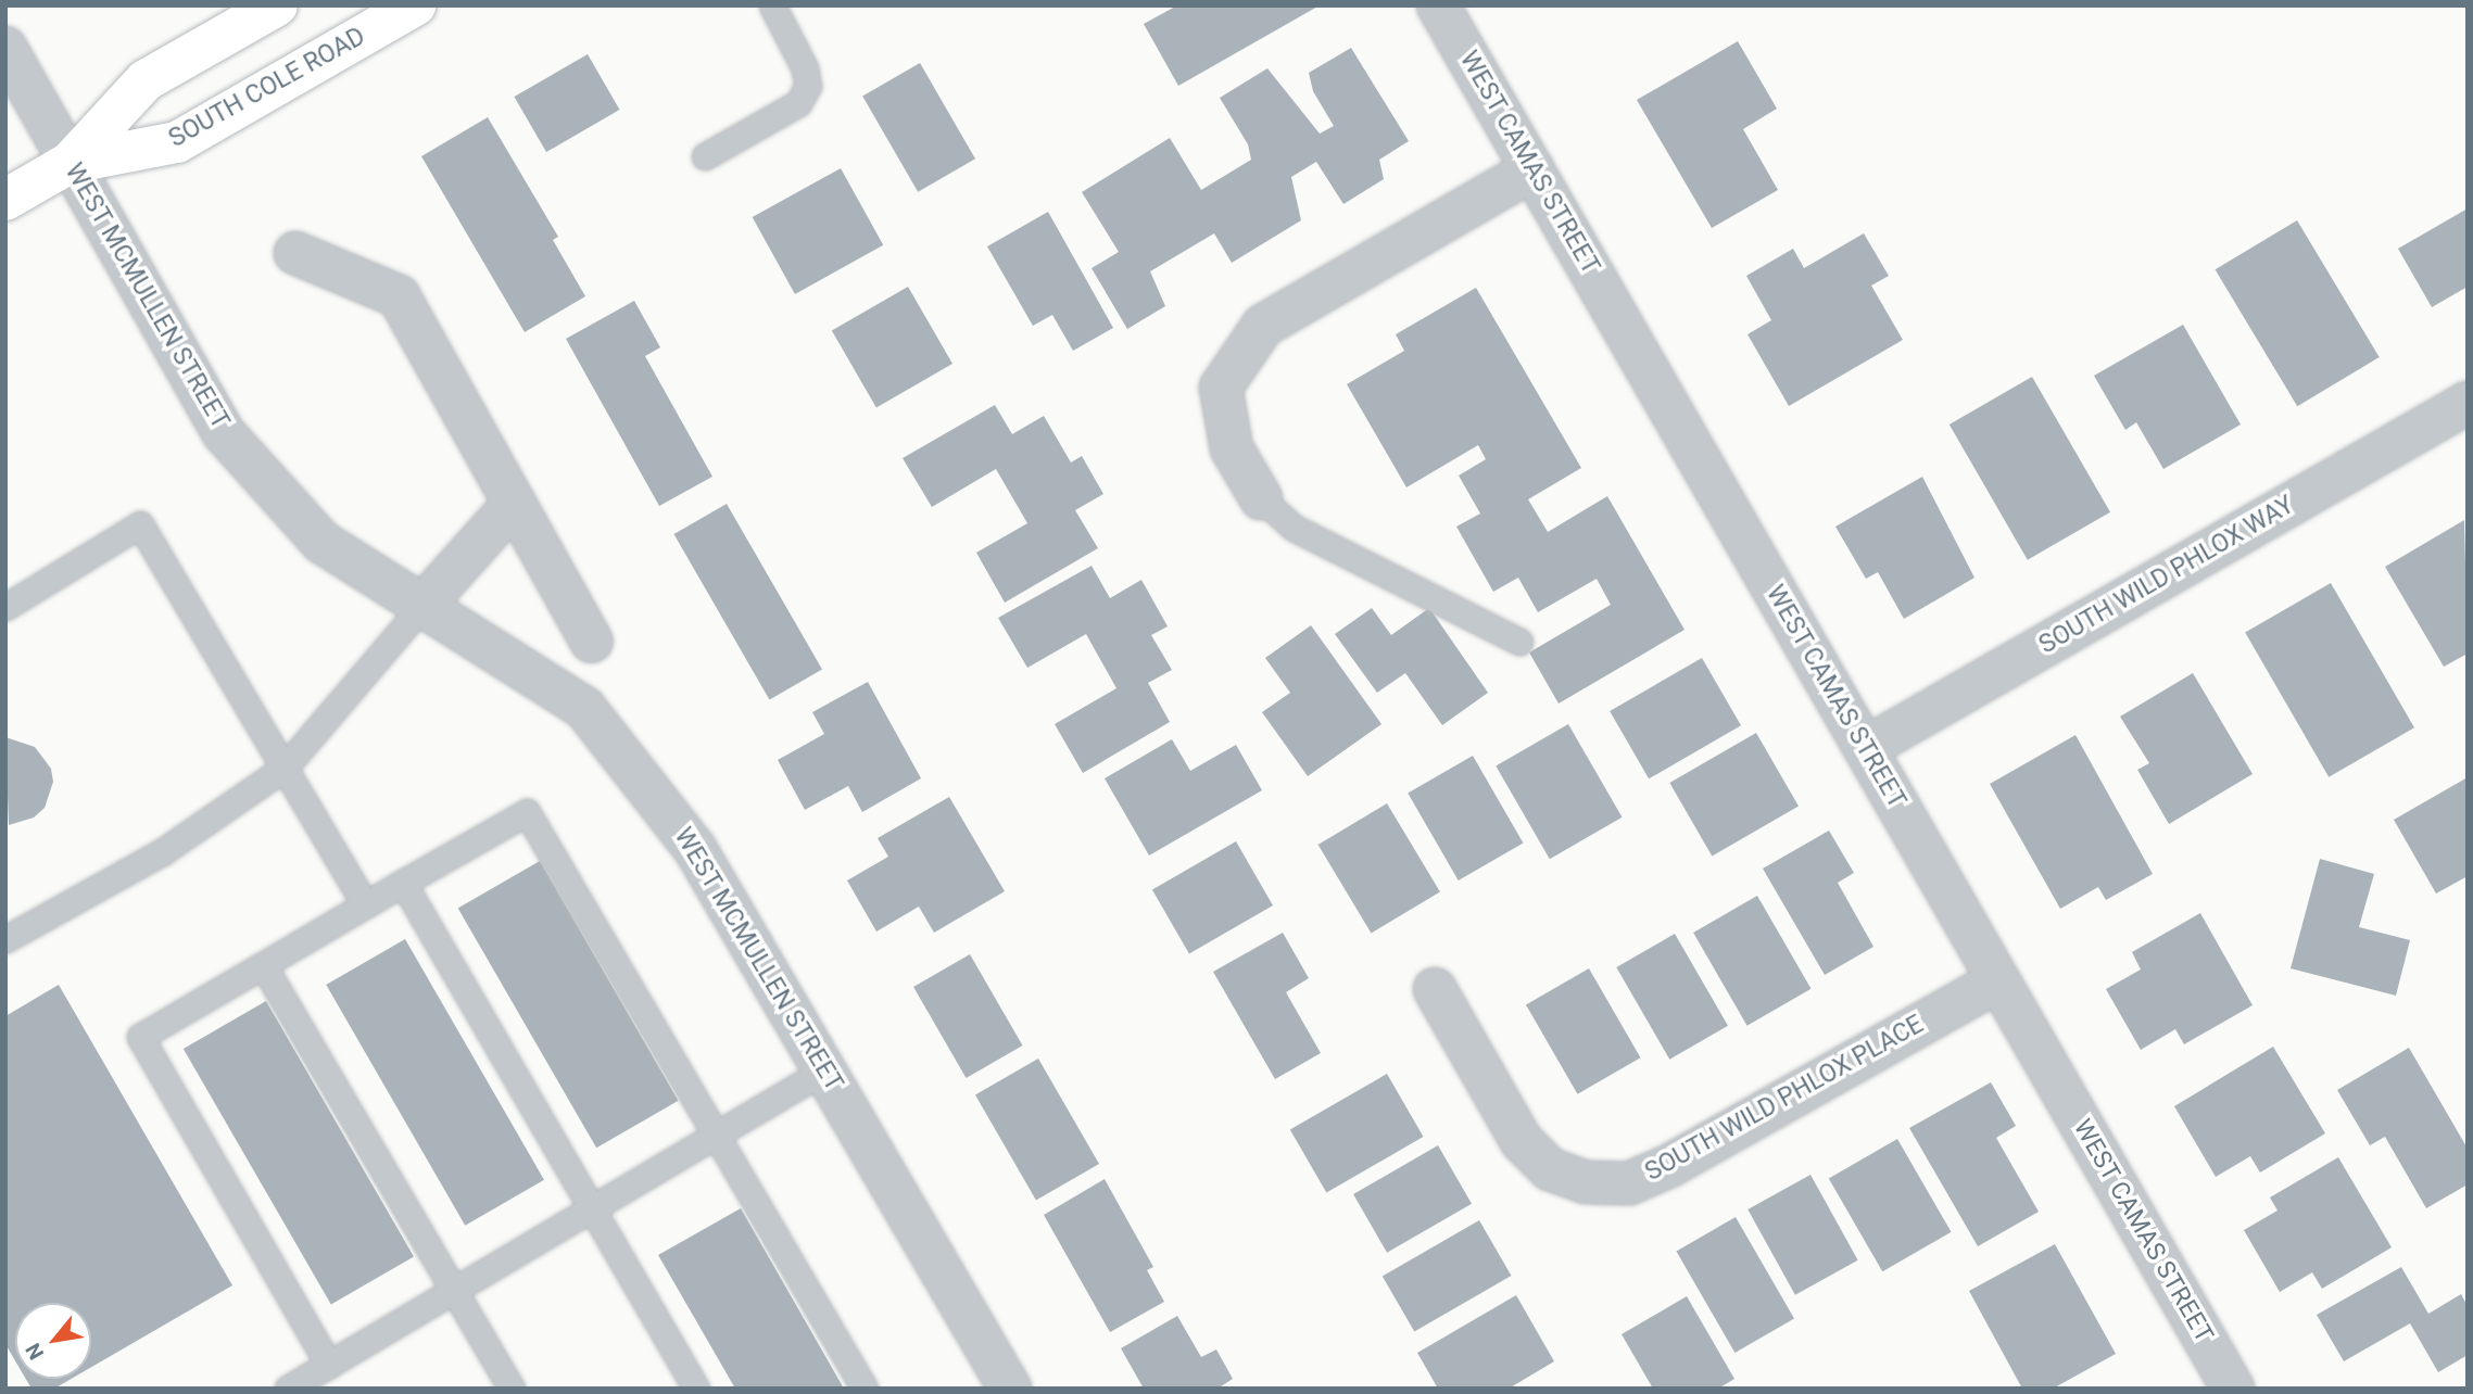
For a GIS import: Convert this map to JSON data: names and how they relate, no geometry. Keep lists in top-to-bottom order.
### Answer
{
  "streets": {
    "main road": ["SOUTH COLE ROAD"],
    "street": [
      "WEST CAMAS STREET",
      "WEST MCMULLEN STREET",
      "SOUTH WILD PHLOX WAY",
      "SOUTH WILD PHLOX PLACE"
    ]
  },
  "crossings": [
    ["SOUTH COLE ROAD", "WEST MCMULLEN STREET"],
    ["WEST CAMAS STREET", "SOUTH WILD PHLOX WAY"],
    ["WEST CAMAS STREET", "SOUTH WILD PHLOX PLACE"]
  ],
  "north": "bottom left"
}
